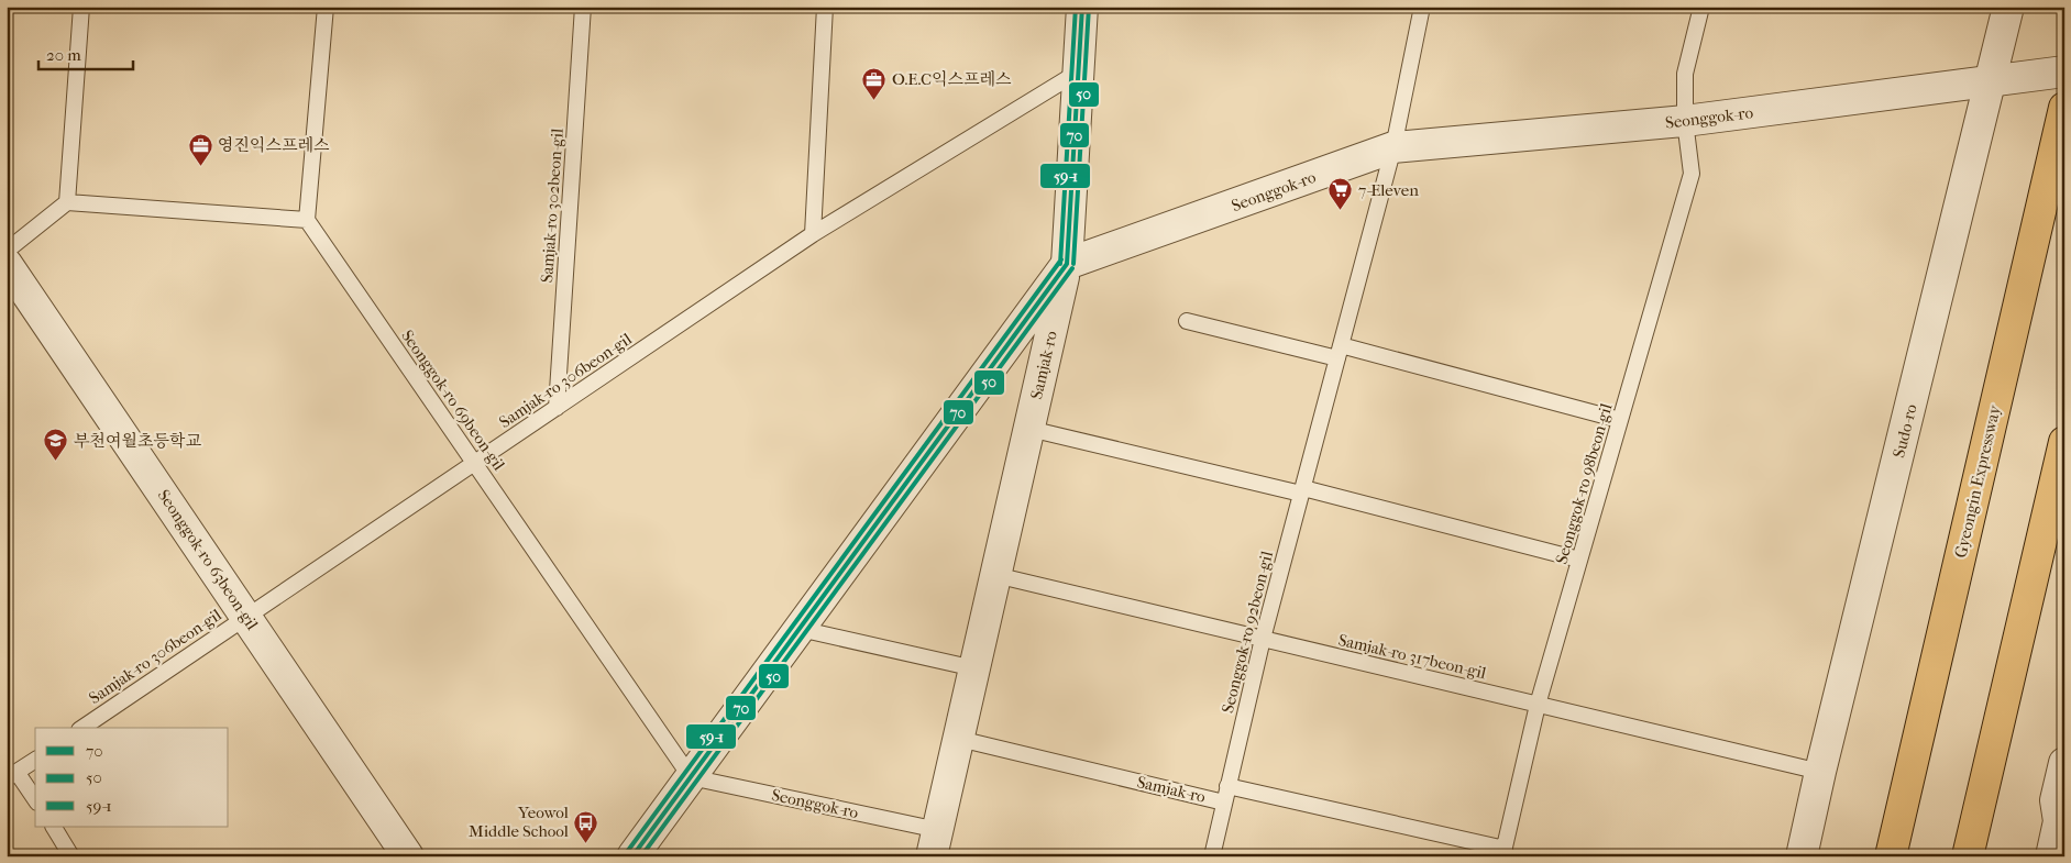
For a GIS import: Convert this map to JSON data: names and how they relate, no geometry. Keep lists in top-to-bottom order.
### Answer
{
  "streets": {
    "highway": ["Gyeongin Expressway"],
    "street": [
      "Seonggok-ro",
      "Samjak-ro",
      "Sudo-ro",
      "Seonggok-ro 63beon-gil"
    ],
    "lane": [
      "Samjak-ro 302beon-gil",
      "Samjak-ro 306beon-gil",
      "Seonggok-ro 69beon-gil",
      "Seonggok-ro 98beon-gil",
      "Seonggok-ro 92beon-gil",
      "Samjak-ro 317beon-gil"
    ]
  },
  "crossings": [
    ["Seonggok-ro", "Samjak-ro"],
    ["Seonggok-ro", "Seonggok-ro 69beon-gil"],
    ["Seonggok-ro", "Sudo-ro"],
    ["Seonggok-ro", "Seonggok-ro 98beon-gil"],
    ["Seonggok-ro", "Seonggok-ro 92beon-gil"],
    ["Samjak-ro 302beon-gil", "Samjak-ro 306beon-gil"],
    ["Samjak-ro", "Samjak-ro 306beon-gil"],
    ["Samjak-ro", "Seonggok-ro 92beon-gil"],
    ["Samjak-ro", "Samjak-ro 317beon-gil"],
    ["Samjak-ro 306beon-gil", "Seonggok-ro 69beon-gil"],
    ["Samjak-ro 306beon-gil", "Seonggok-ro 63beon-gil"],
    ["Sudo-ro", "Samjak-ro 317beon-gil"],
    ["Seonggok-ro 98beon-gil", "Samjak-ro 317beon-gil"],
    ["Seonggok-ro 92beon-gil", "Samjak-ro 317beon-gil"]
  ],
  "places": {
    "office": ["O.E.C익스프레스", "영진익스프레스"],
    "supermarket": ["7-Eleven"],
    "school or university": ["부천여월초등학교"],
    "bus stop": ["Yeowol Middle School"]
  },
  "lines": ["transit line 70", "transit line 50", "transit line 59-1"],
  "legend": ["70", "50", "59-1"],
  "scale_bar": "20 m"
}
